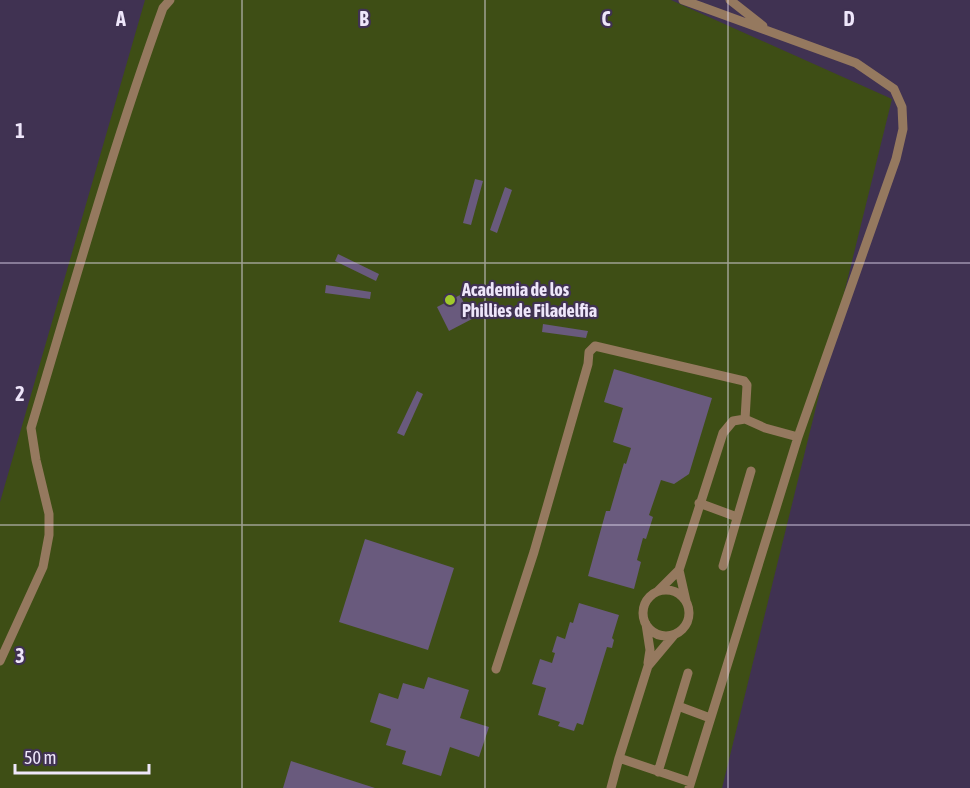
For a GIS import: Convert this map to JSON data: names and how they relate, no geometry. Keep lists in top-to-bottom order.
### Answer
{
  "places": ["Academia de los Phillies de Filadelfia"],
  "scale_bar": "50 m",
  "grid": {
    "columns": [
      "A",
      "B",
      "C",
      "D"
    ],
    "rows": ["1", "2", "3"]
  }
}
